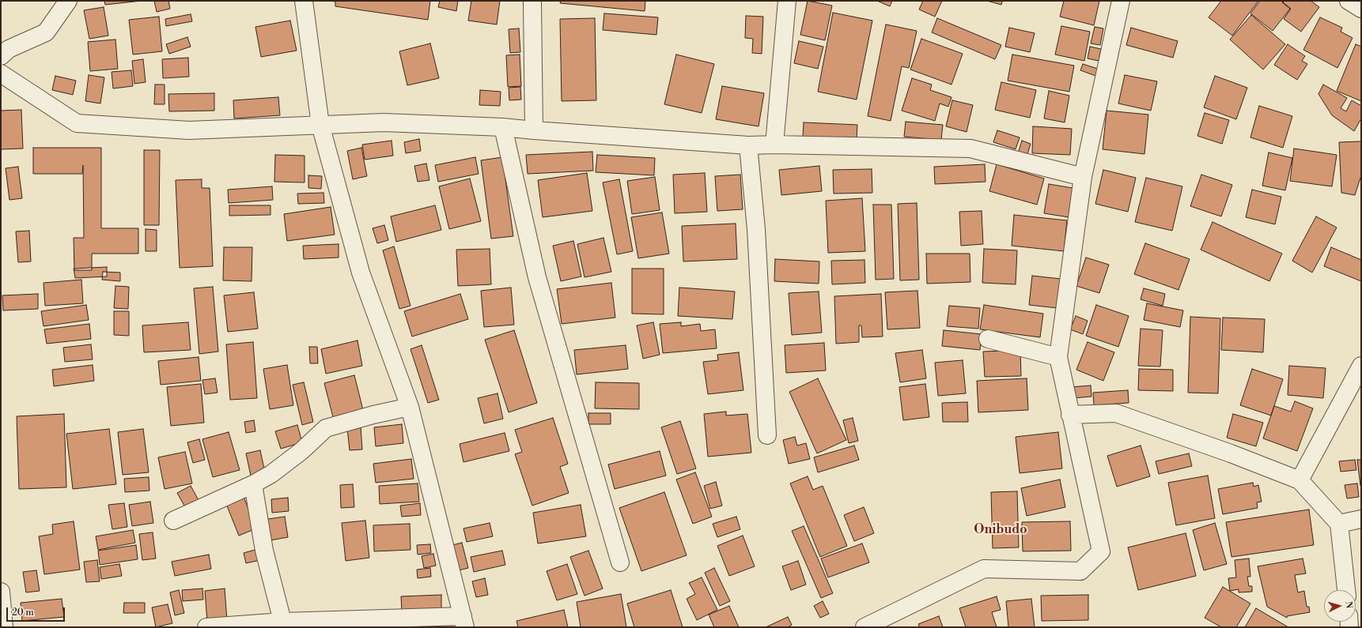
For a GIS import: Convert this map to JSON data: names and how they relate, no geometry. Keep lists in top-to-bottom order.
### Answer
{
  "districts": ["Onibudo"],
  "scale_bar": "20 m",
  "north": "right"
}
